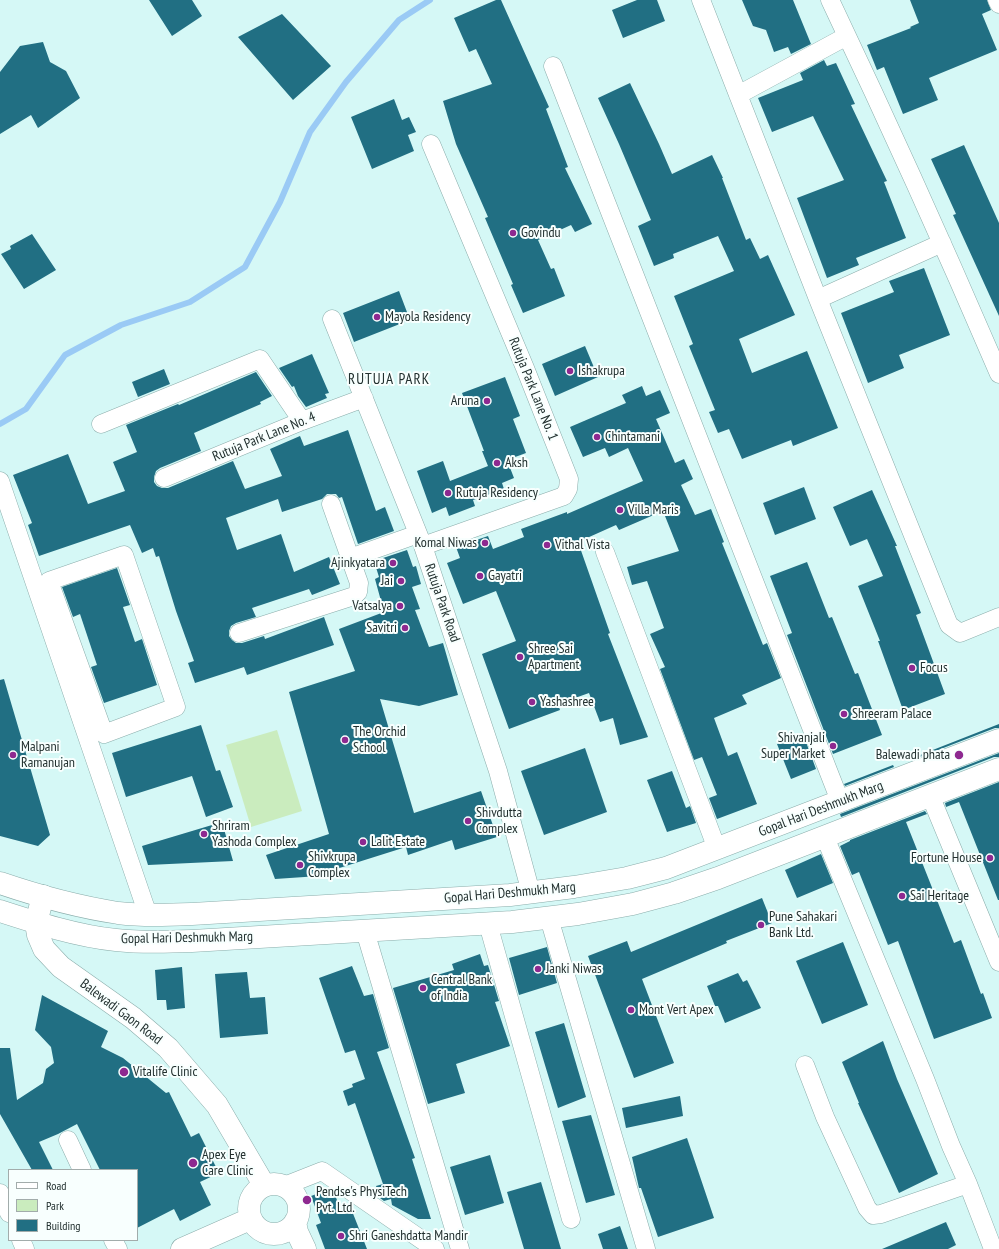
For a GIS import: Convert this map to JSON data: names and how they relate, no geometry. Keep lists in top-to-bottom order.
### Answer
{
  "streets": {
    "main road": ["Gopal Hari Deshmukh Marg", "Balewadi Gaon Road"],
    "street": ["Rutuja Park Lane No. 1", "Rutuja Park Lane No. 4", "Rutuja Park Road"]
  },
  "crossings": [
    ["Rutuja Park Lane No. 1", "Rutuja Park Road"],
    ["Rutuja Park Lane No. 4", "Rutuja Park Road"],
    ["Rutuja Park Road", "Gopal Hari Deshmukh Marg"],
    ["Gopal Hari Deshmukh Marg", "Balewadi Gaon Road"]
  ],
  "districts": ["RUTUJA PARK"],
  "places": [
    "Govindu",
    "Mayola Residency",
    "Ishakrupa",
    "Aruna",
    "Chintamani",
    "Aksh",
    "Rutuja Residency",
    "Villa Maris",
    "Komal Niwas",
    "Vithal Vista",
    "Ajinkyatara",
    "Gayatri",
    "Jai",
    "Vatsalya",
    "Savitri",
    "Shree Sai Apartment",
    "Focus",
    "Yashashree",
    "Shreeram Palace",
    "The Orchid School",
    "Shivanjali Super Market",
    "Malpani Ramanujan",
    "Balewadi phata",
    "Shivdutta Complex",
    "Shriram Yashoda Complex",
    "Lalit Estate",
    "Fortune House",
    "Shivkrupa Complex",
    "Sai Heritage",
    "Pune Sahakari Bank Ltd.",
    "Janki Niwas",
    "Central Bank of India",
    "Mont Vert Apex",
    "Vitalife Clinic",
    "Apex Eye Care Clinic",
    "Pendse's PhysiTech Pvt. Ltd.",
    "Shri Ganeshdatta Mandir"
  ],
  "legend": ["Road", "Park", "Building"]
}
